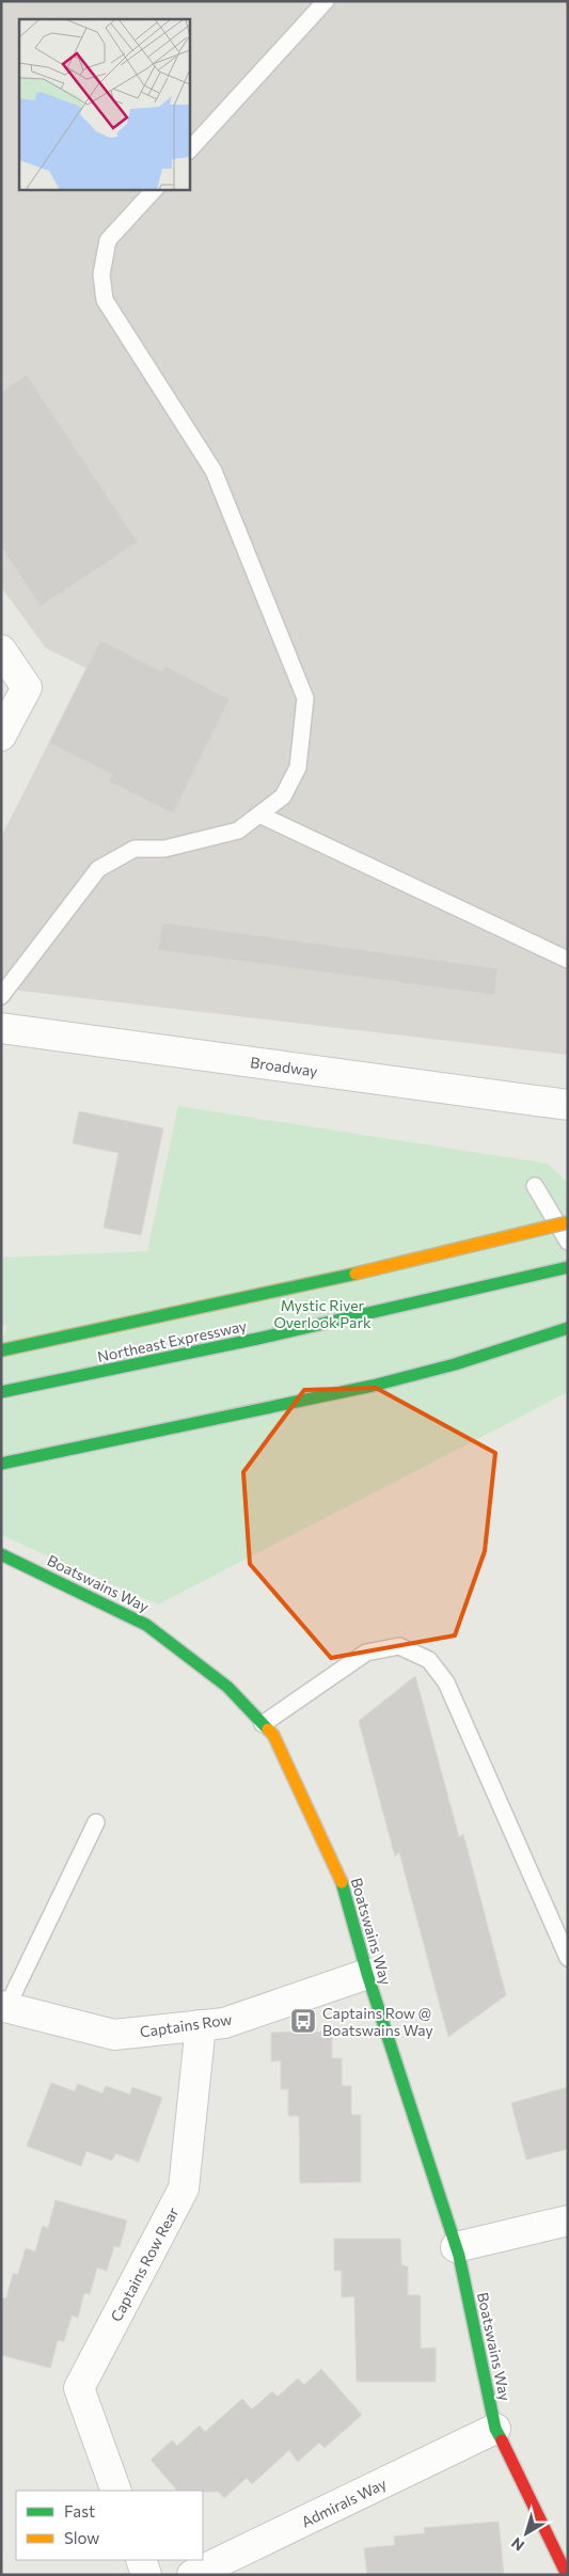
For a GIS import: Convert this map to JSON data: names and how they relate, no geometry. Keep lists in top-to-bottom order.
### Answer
{
  "streets": {
    "main road": ["Northeast Expressway", "Boatswains Way"],
    "street": [
      "Broadway",
      "Captains Row",
      "Captains Row Rear",
      "Admirals Way"
    ]
  },
  "crossings": [
    ["Boatswains Way", "Captains Row"],
    ["Boatswains Way", "Admirals Way"],
    ["Captains Row", "Captains Row Rear"]
  ],
  "parks": ["Mystic River Overlook Park"],
  "places": {
    "bus stop": ["Captains Row @ Boatswains Way"]
  },
  "legend": ["Fast", "Slow"],
  "north": "bottom left"
}
